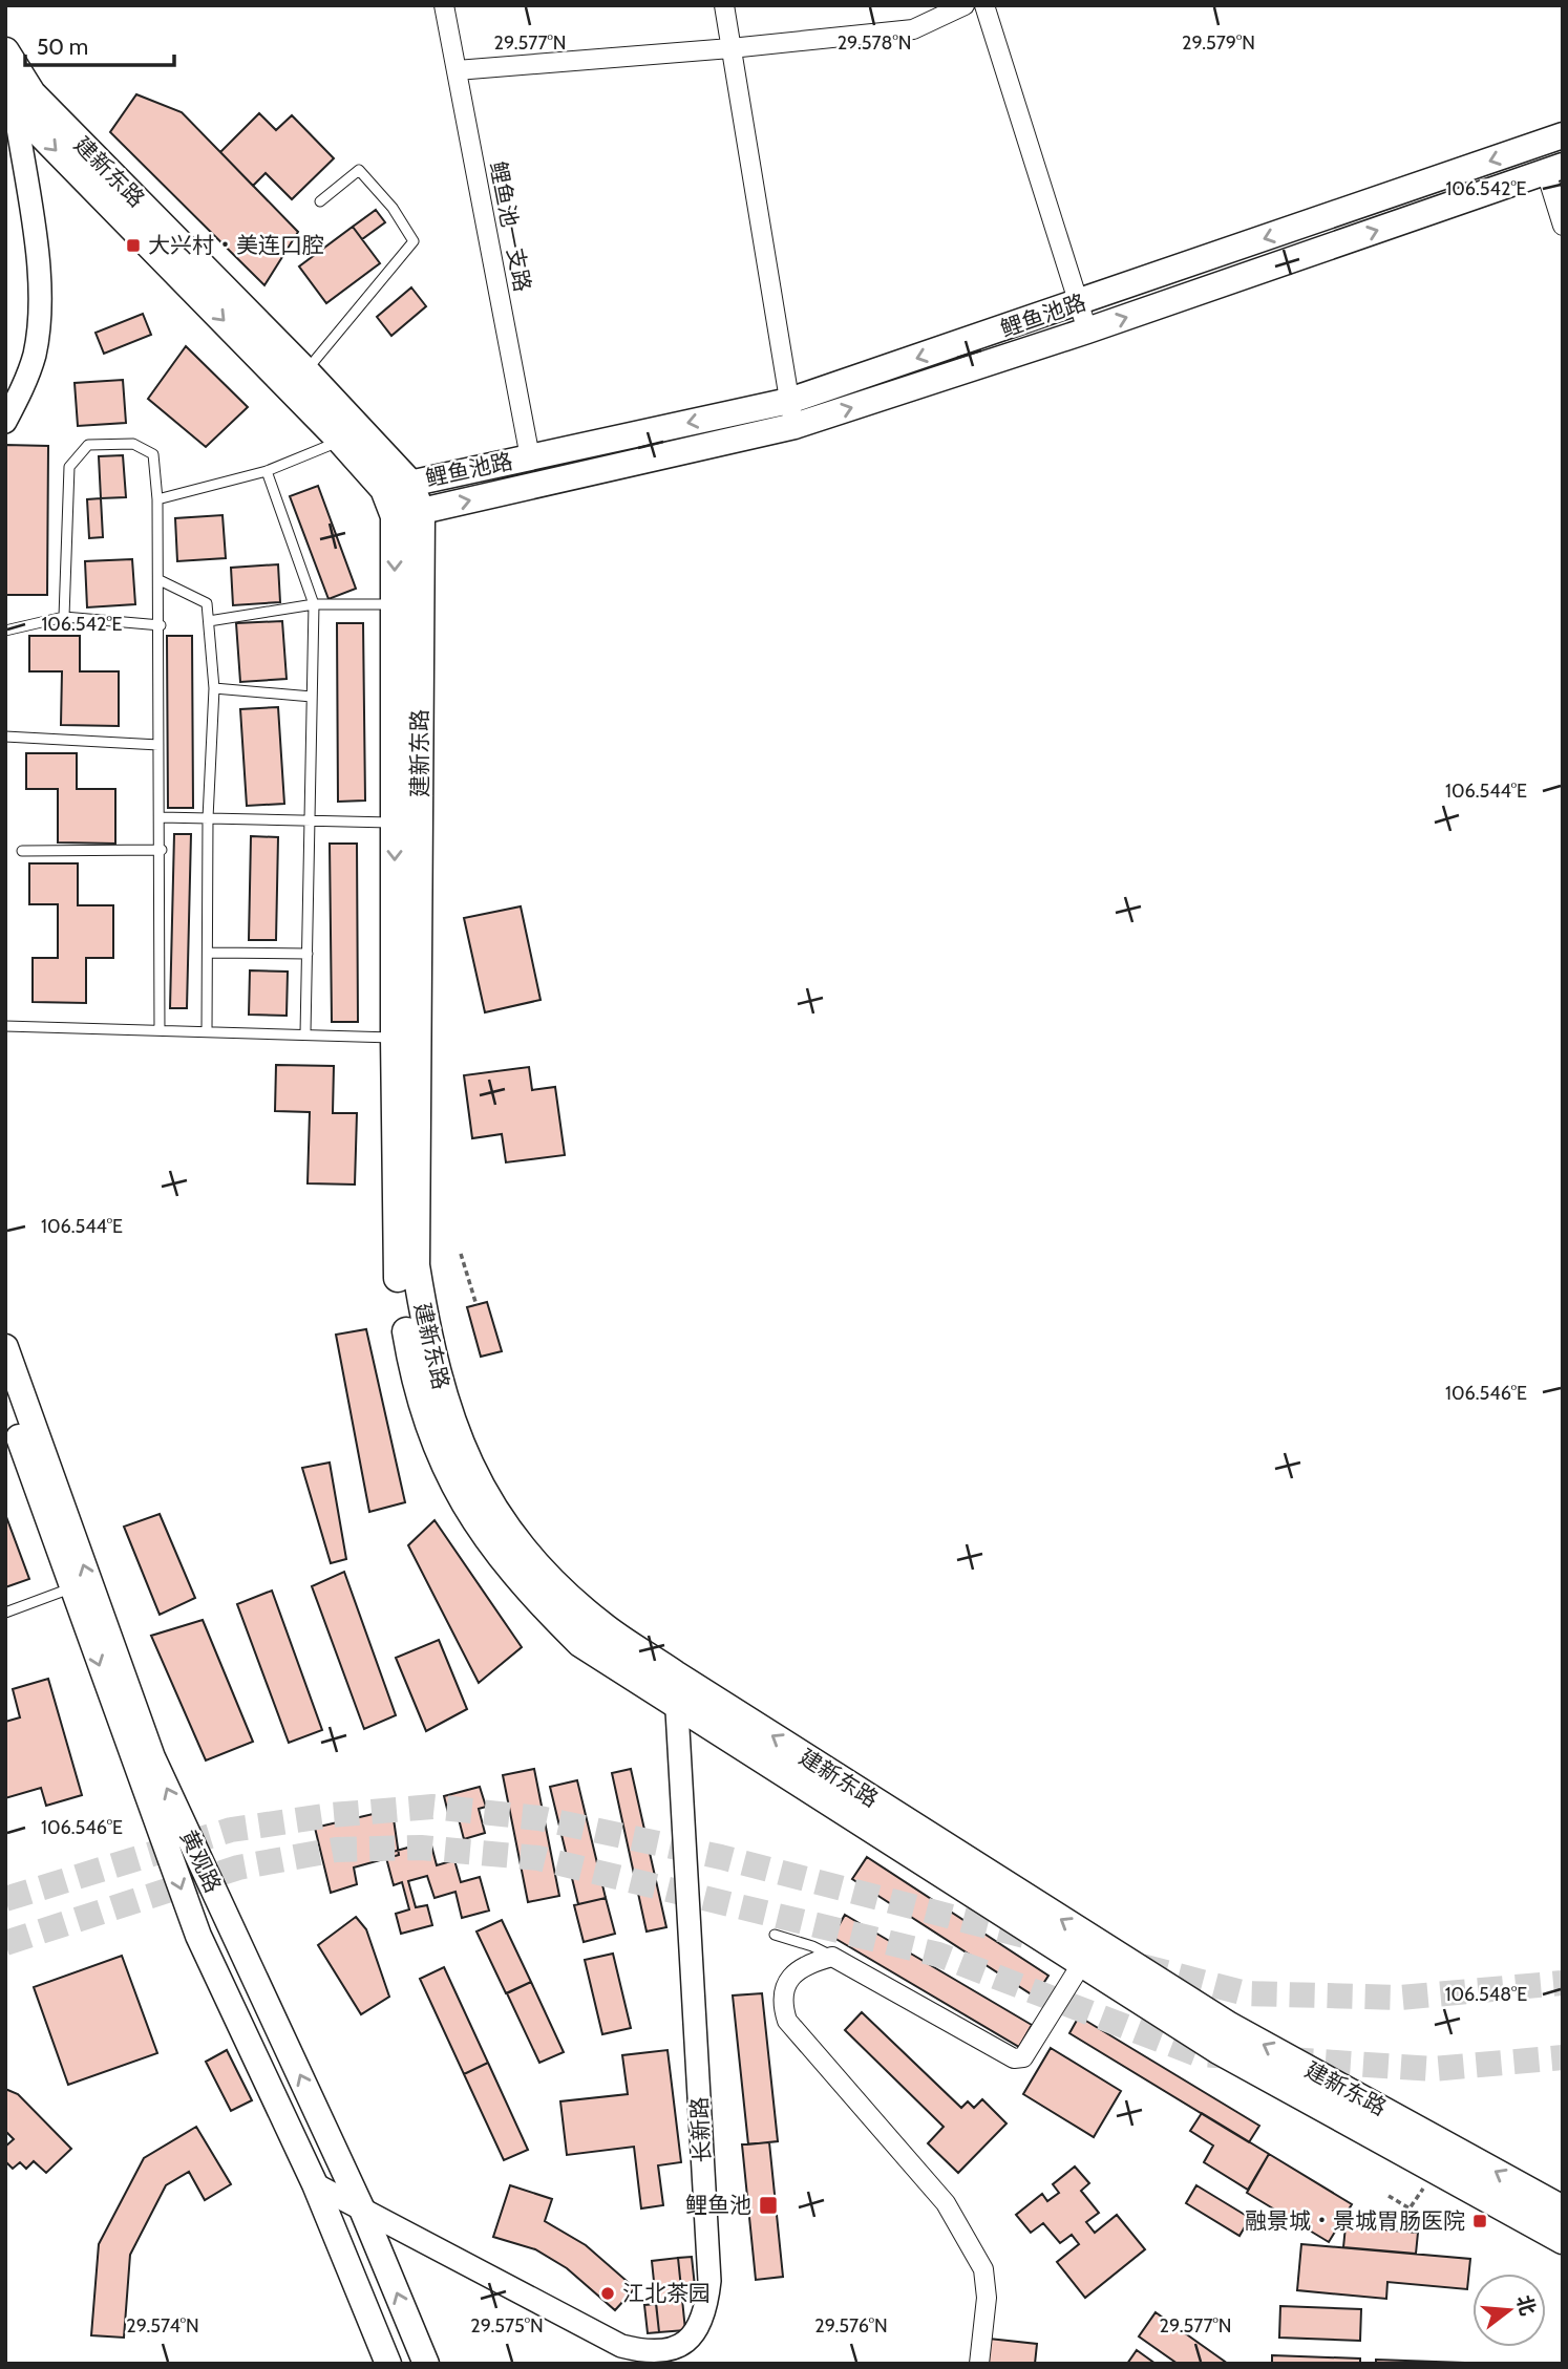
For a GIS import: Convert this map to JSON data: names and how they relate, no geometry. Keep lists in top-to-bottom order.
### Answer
{
  "streets": {
    "main road": ["建新东路", "鲤鱼池路", "黄观路"],
    "street": ["鲤鱼池一支路", "长新路"]
  },
  "crossings": [
    ["建新东路", "鲤鱼池路"],
    ["建新东路", "长新路"],
    ["鲤鱼池一支路", "鲤鱼池路"],
    ["黄观路", "长新路"]
  ],
  "places": {
    "transit": ["大兴村‧美连口腔", "鲤鱼池", "融景城‧景城胃肠医院"],
    "other": ["江北茶园"]
  },
  "scale_bar": "50 m",
  "north": "right",
  "coordinates": [
    "29.577°N",
    "29.578°N",
    "29.579°N",
    "106.542°E",
    "106.544°E",
    "106.546°E",
    "106.548°E",
    "29.574°N",
    "29.575°N",
    "29.576°N"
  ]
}
